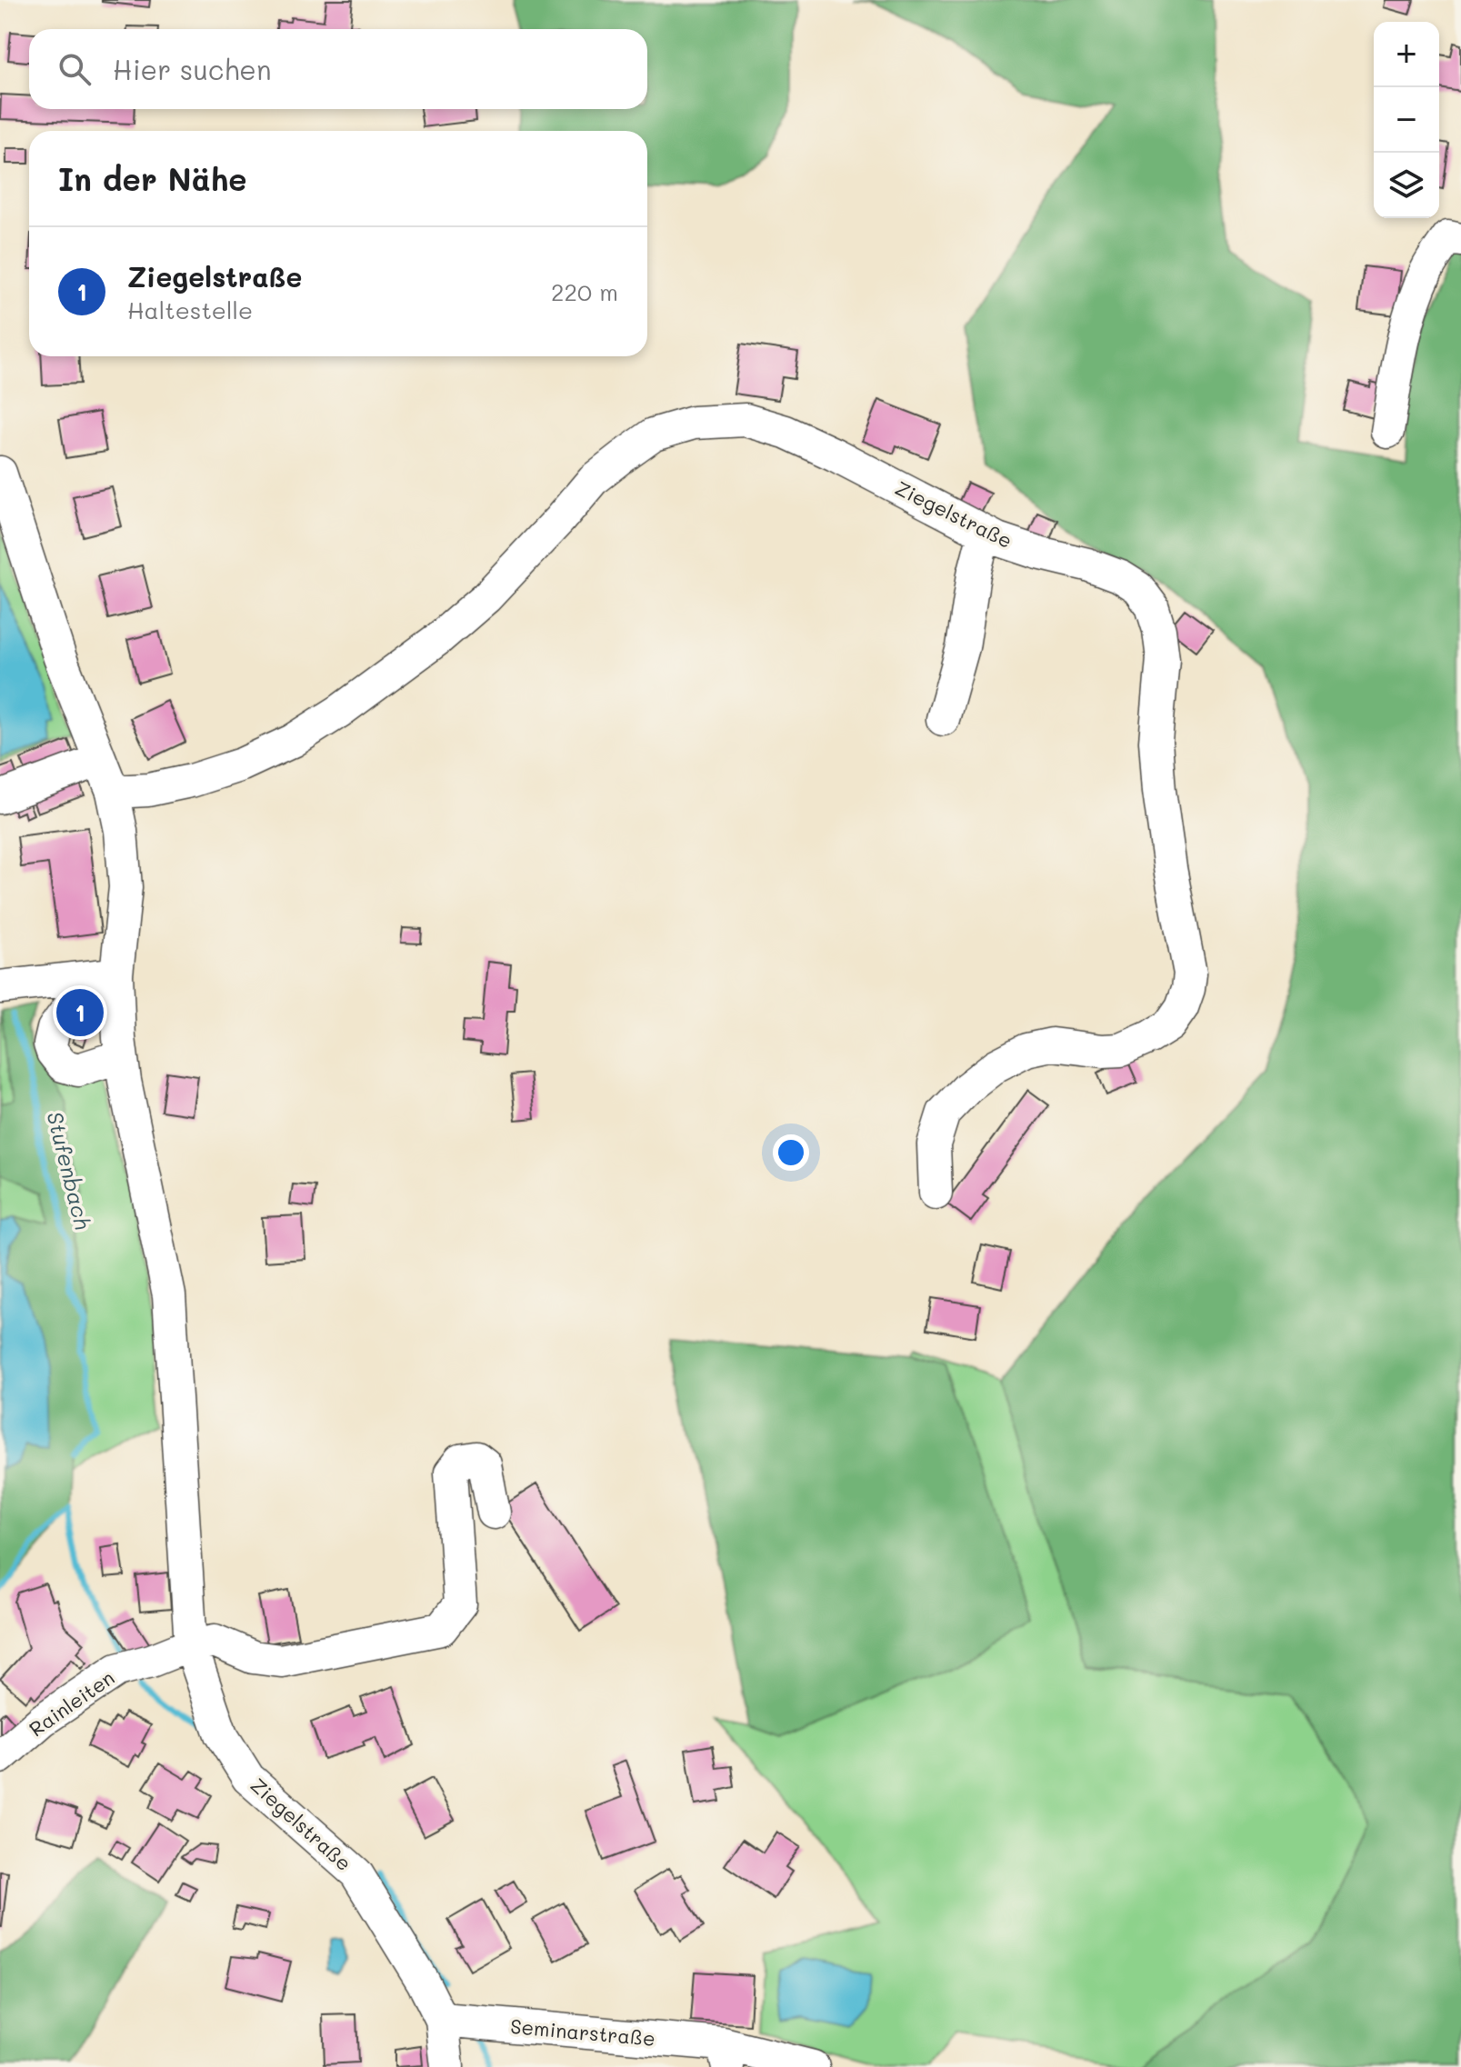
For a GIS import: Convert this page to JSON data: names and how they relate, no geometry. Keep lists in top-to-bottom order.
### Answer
{
  "streets": {
    "street": ["Ziegelstraße", "Rainleiten", "Seminarstraße"]
  },
  "crossings": [
    ["Ziegelstraße", "Rainleiten"],
    ["Ziegelstraße", "Seminarstraße"]
  ],
  "water": ["Stufenbach"],
  "page": {
    "map_buttons": ["+", "−"],
    "search": "Hier suchen",
    "heading": "In der Nähe",
    "list": [
      {
        "mark": "1",
        "name": "Ziegelstraße",
        "note": "Haltestelle",
        "value": "220 m"
      }
    ],
    "pins": "1"
  }
}
